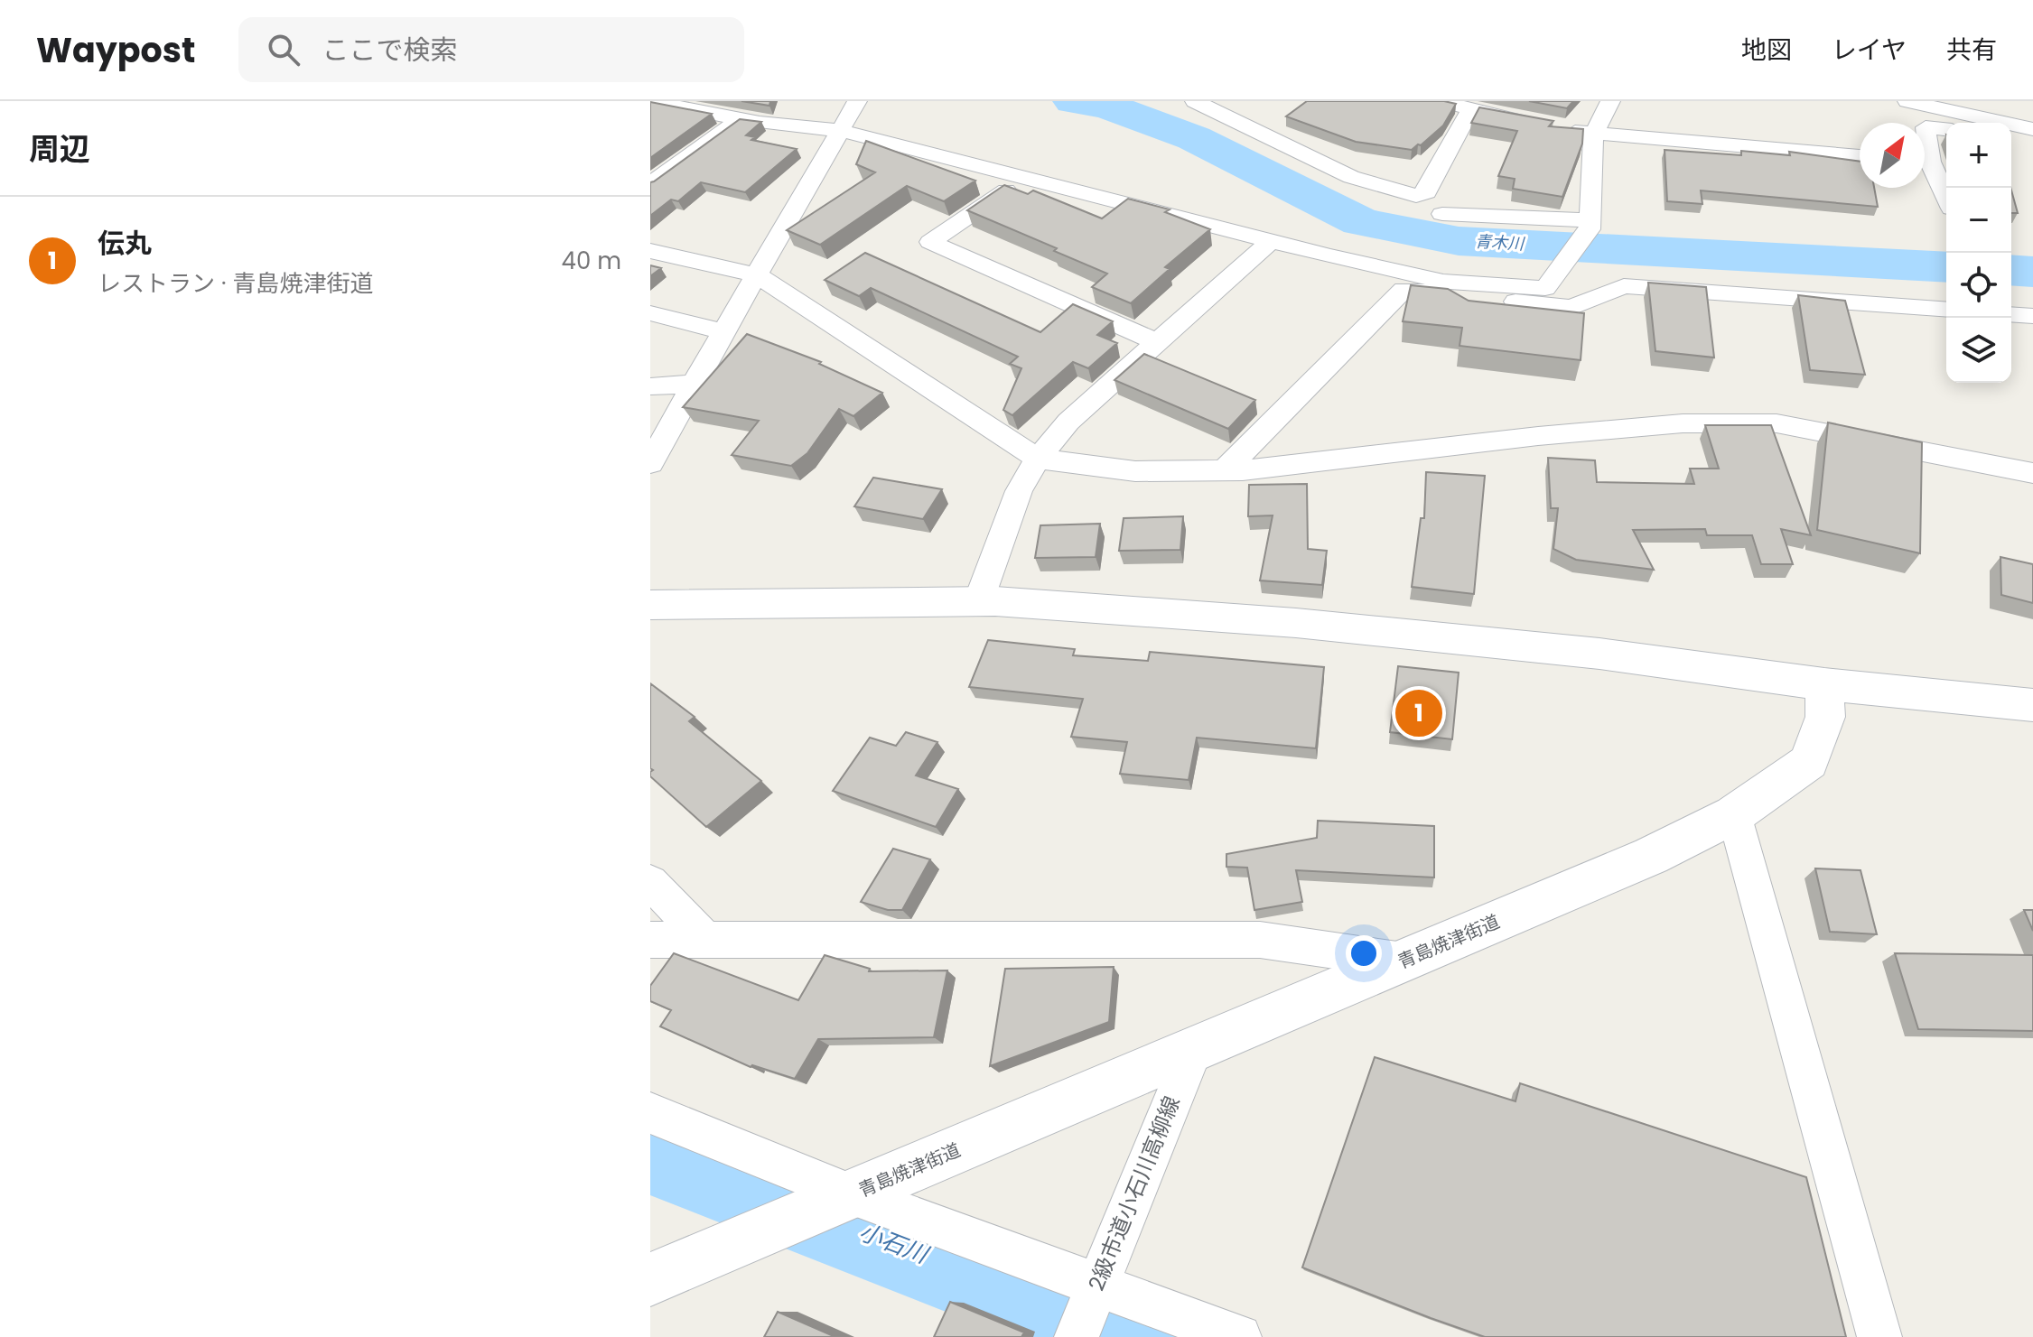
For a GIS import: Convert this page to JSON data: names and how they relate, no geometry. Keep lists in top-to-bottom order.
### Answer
{
  "streets": {
    "main road": ["青島焼津街道"],
    "street": ["2級市道小石川高柳線"]
  },
  "crossings": [
    ["青島焼津街道", "2級市道小石川高柳線"]
  ],
  "water": ["青木川", "小石川"],
  "north": "top right",
  "page": {
    "header": "Waypost",
    "search": "ここで検索",
    "nav": ["地図", "レイヤ", "共有"],
    "heading": "周辺",
    "map_buttons": ["+", "−"],
    "list": [
      {
        "mark": "1",
        "name": "伝丸",
        "note": "レストラン · 青島焼津街道",
        "value": "40 m"
      }
    ],
    "pins": "1"
  }
}
